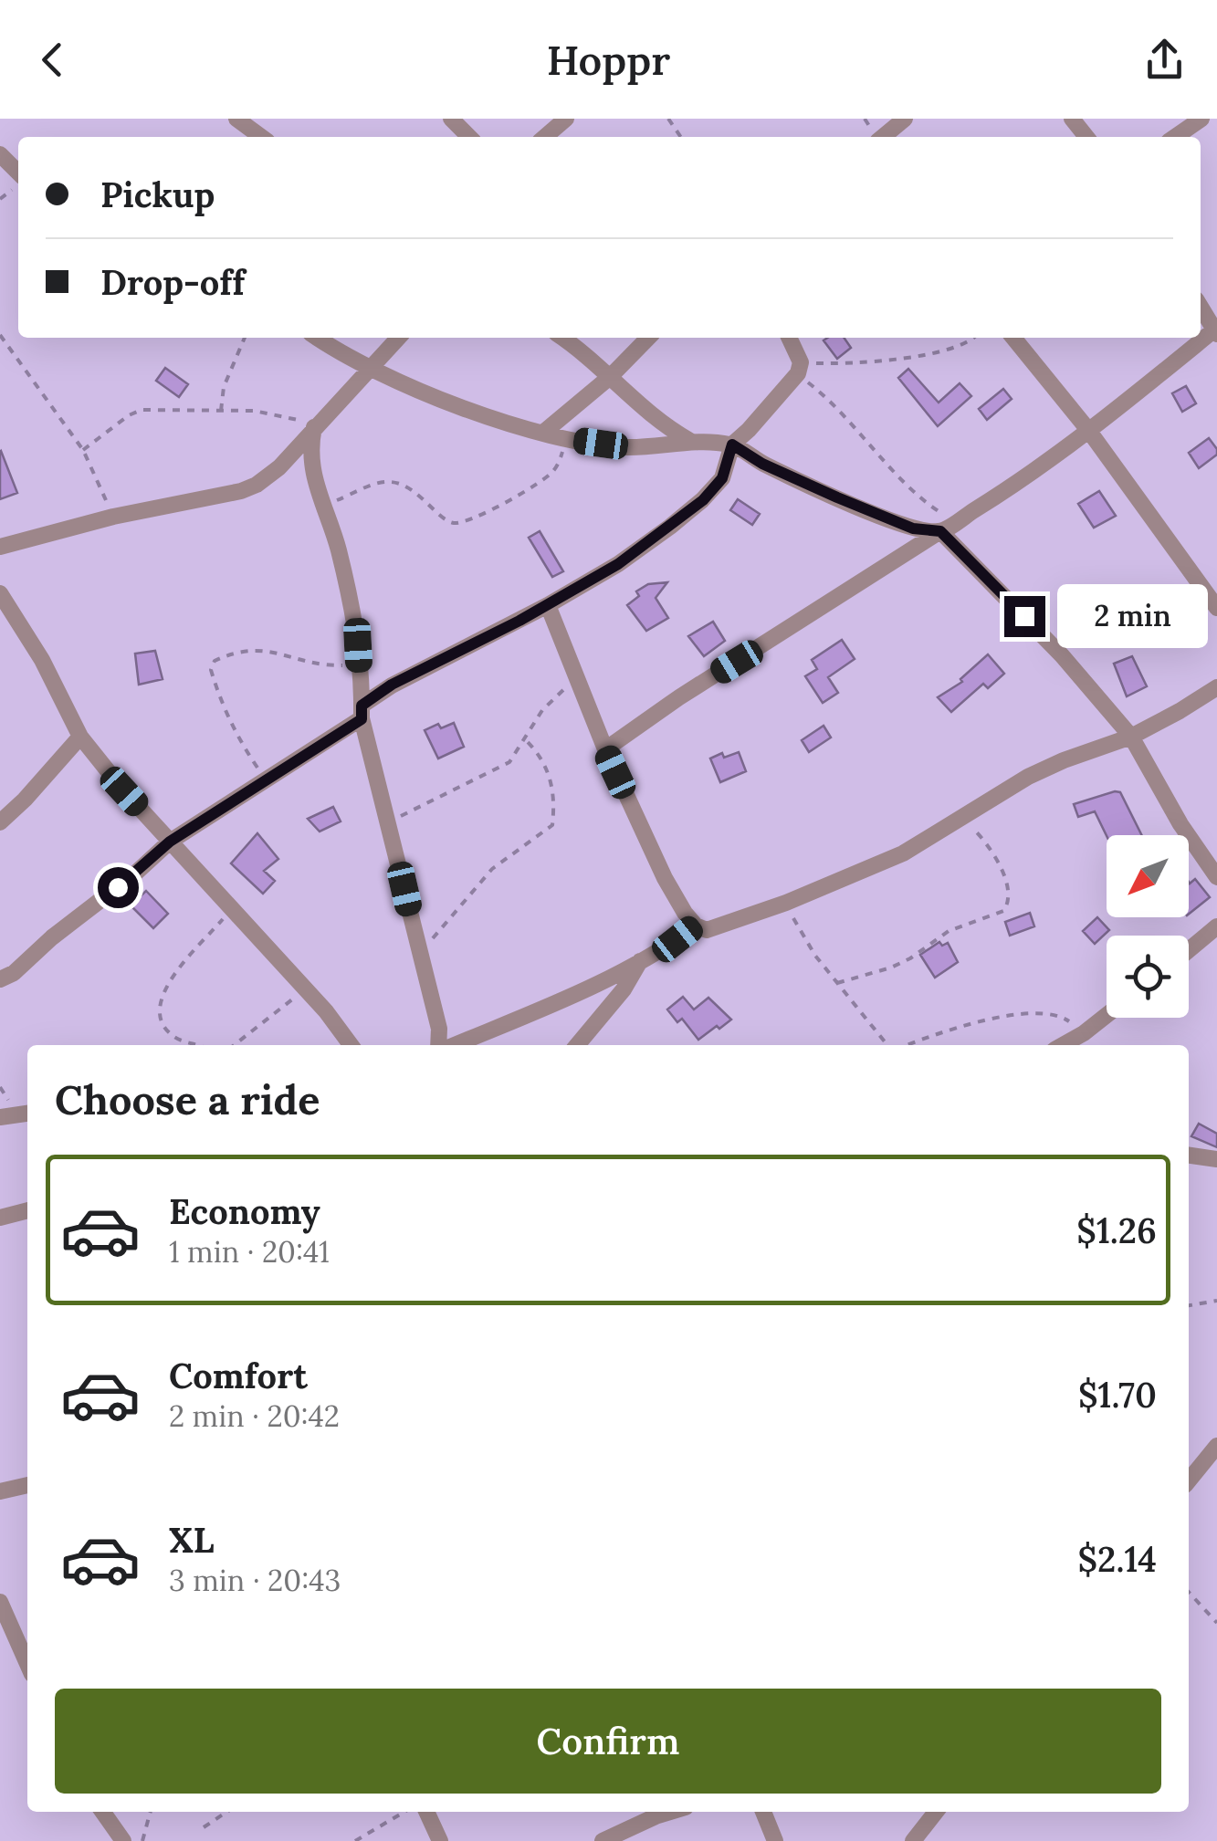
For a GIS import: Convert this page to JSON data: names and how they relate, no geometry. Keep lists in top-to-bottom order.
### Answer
{
  "north": "bottom left",
  "page": {
    "header": "Hoppr",
    "banner": ["Pickup", "Drop-off"],
    "bubble": "2 min",
    "heading": "Choose a ride",
    "list": [
      {
        "name": "Economy",
        "note": "1 min · 20:41",
        "value": "$1.26"
      },
      {
        "name": "Comfort",
        "note": "2 min · 20:42",
        "value": "$1.70"
      },
      {
        "name": "XL",
        "note": "3 min · 20:43",
        "value": "$2.14"
      }
    ],
    "buttons": "Confirm"
  }
}
